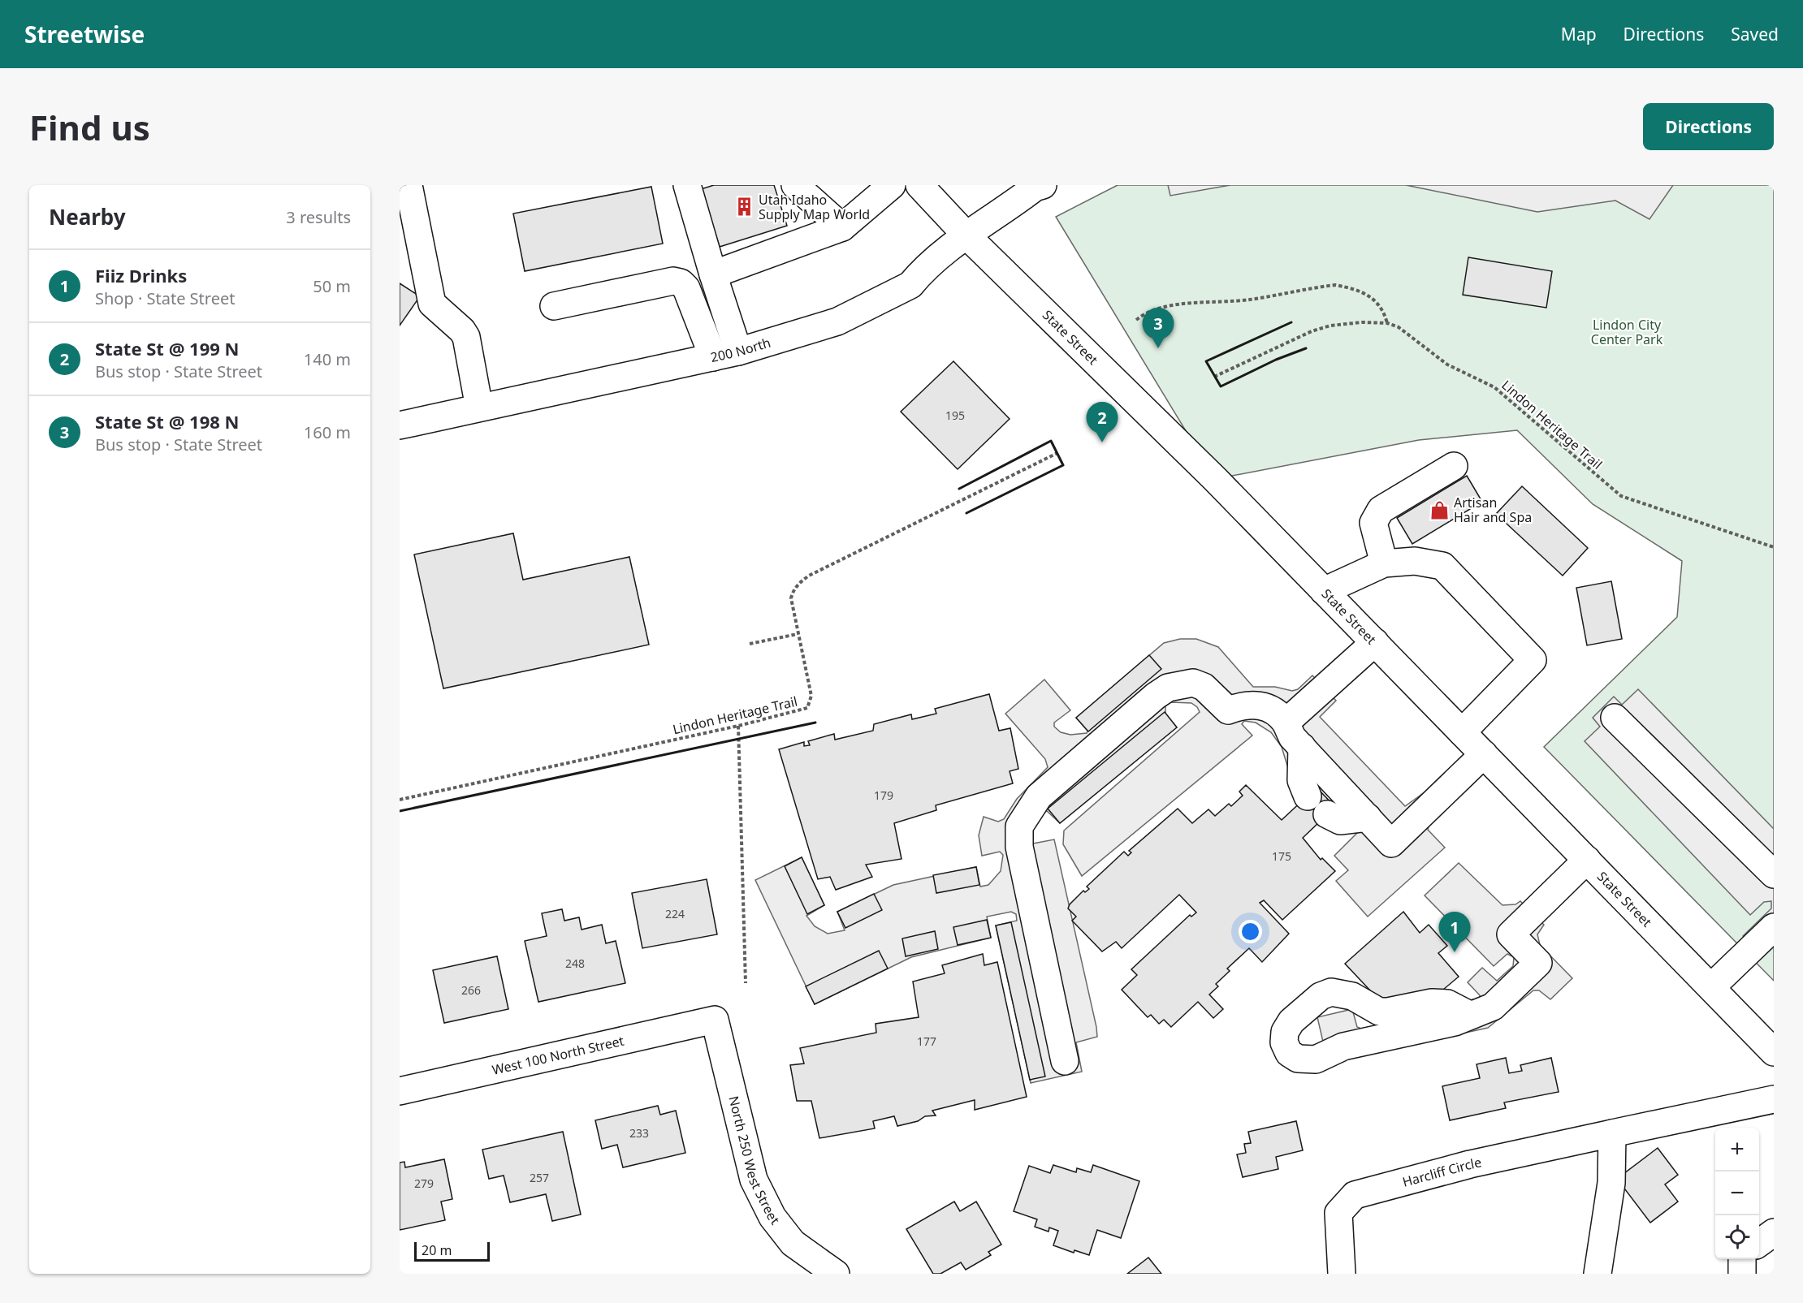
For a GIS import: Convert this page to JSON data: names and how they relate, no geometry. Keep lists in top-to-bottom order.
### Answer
{
  "streets": {
    "street": [
      "State Street",
      "200 North",
      "West 100 North Street",
      "North 250 West Street",
      "Harcliff Circle"
    ],
    "path": ["Lindon Heritage Trail"]
  },
  "crossings": [
    ["State Street", "200 North"],
    ["West 100 North Street", "North 250 West Street"]
  ],
  "parks": ["Lindon City Center Park"],
  "places": {
    "building": ["Utah Idaho Supply Map World"],
    "shop": ["Artisan Hair and Spa"]
  },
  "house_numbers": [
    "195",
    "179",
    "175",
    "224",
    "248",
    "266",
    "177",
    "233",
    "257",
    "279"
  ],
  "scale_bar": "20 m",
  "page": {
    "header": "Streetwise",
    "nav": ["Map", "Directions", "Saved"],
    "buttons": "Directions",
    "title": "Find us",
    "heading": ["Nearby", "3 results"],
    "list": [
      {
        "mark": "1",
        "name": "Fiiz Drinks",
        "note": "Shop · State Street",
        "value": "50 m"
      },
      {
        "mark": "2",
        "name": "State St @ 199 N",
        "note": "Bus stop · State Street",
        "value": "140 m"
      },
      {
        "mark": "3",
        "name": "State St @ 198 N",
        "note": "Bus stop · State Street",
        "value": "160 m"
      }
    ],
    "pins": ["3", "2", "1"],
    "map_buttons": ["+", "−"],
    "scale": "20 m"
  }
}
